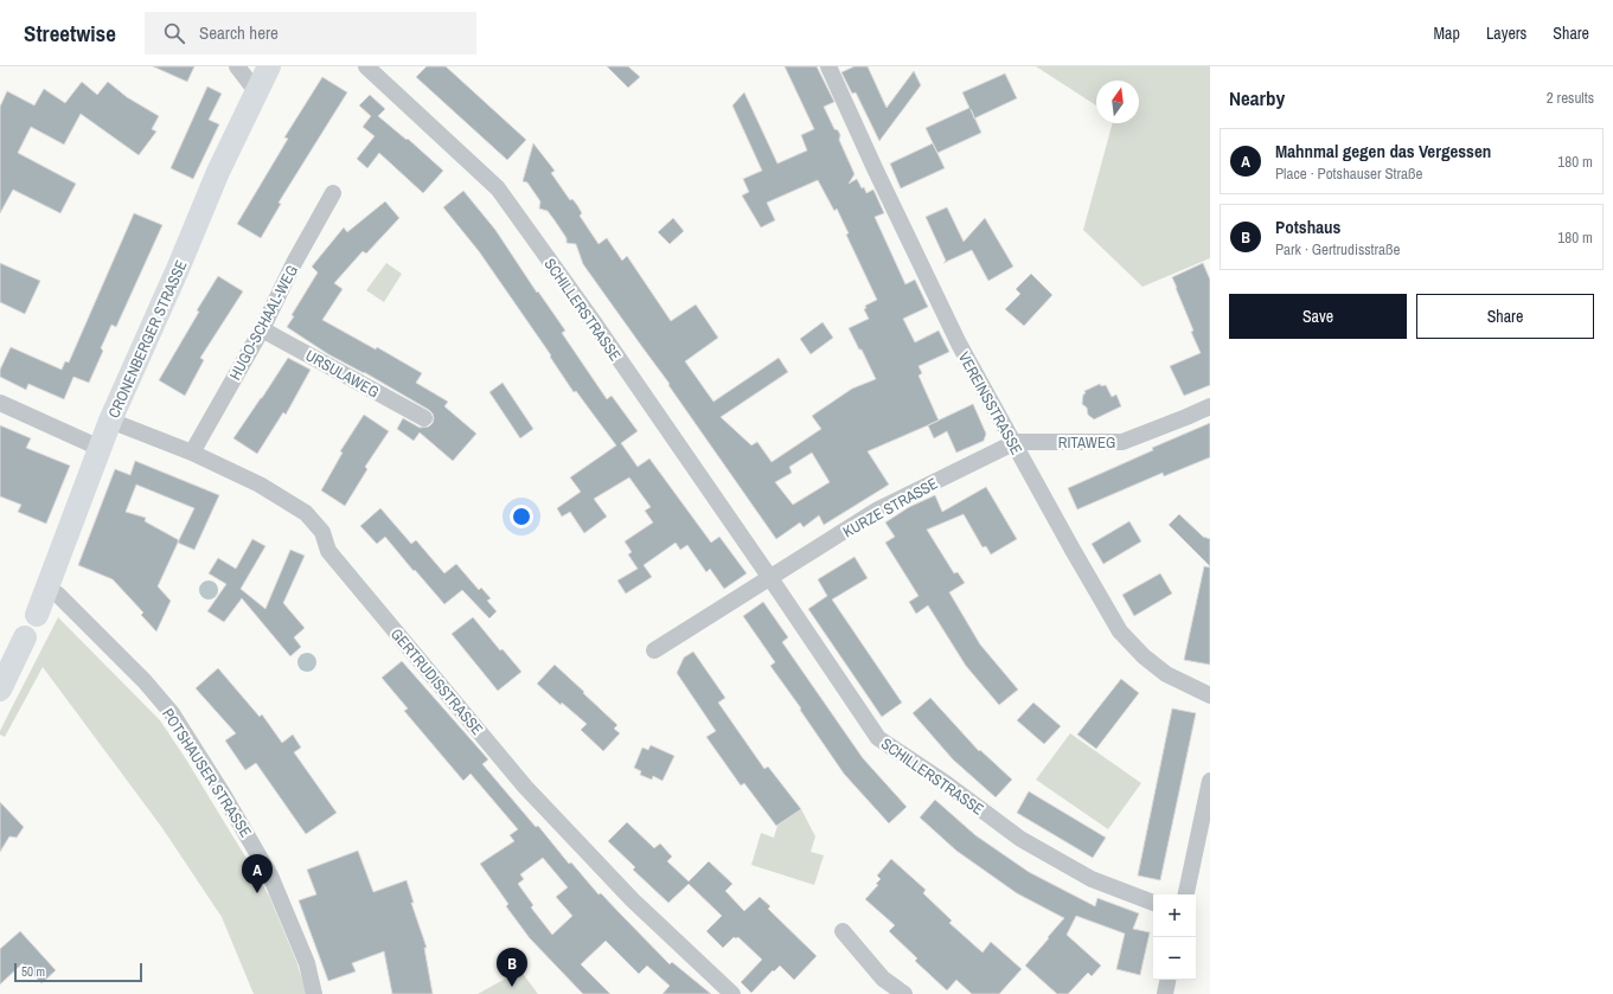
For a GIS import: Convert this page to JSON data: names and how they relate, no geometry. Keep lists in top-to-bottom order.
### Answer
{
  "streets": {
    "main road": ["CRONENBERGER STRASSE"],
    "street": [
      "SCHILLERSTRASSE",
      "HUGO-SCHAAL-WEG",
      "URSULAWEG",
      "VEREINSSTRASSE",
      "RITAWEG",
      "KURZE STRASSE",
      "GERTRUDISSTRASSE",
      "POTSHAUSER STRASSE"
    ]
  },
  "crossings": [
    ["SCHILLERSTRASSE", "KURZE STRASSE"],
    ["HUGO-SCHAAL-WEG", "URSULAWEG"],
    ["HUGO-SCHAAL-WEG", "GERTRUDISSTRASSE"],
    ["CRONENBERGER STRASSE", "GERTRUDISSTRASSE"],
    ["CRONENBERGER STRASSE", "POTSHAUSER STRASSE"],
    ["VEREINSSTRASSE", "RITAWEG"],
    ["VEREINSSTRASSE", "KURZE STRASSE"],
    ["RITAWEG", "KURZE STRASSE"]
  ],
  "scale_bar": "50 m",
  "north": "top",
  "page": {
    "header": "Streetwise",
    "search": "Search here",
    "nav": ["Map", "Layers", "Share"],
    "heading": ["Nearby", "2 results"],
    "list": [
      {
        "mark": "A",
        "name": "Mahnmal gegen das Vergessen",
        "note": "Place · Potshauser Straße",
        "value": "180 m"
      },
      {
        "mark": "B",
        "name": "Potshaus",
        "note": "Park · Gertrudisstraße",
        "value": "180 m"
      }
    ],
    "buttons": ["Save", "Share"],
    "pins": ["A", "B"],
    "map_buttons": ["+", "−"],
    "scale": "50 m"
  }
}
